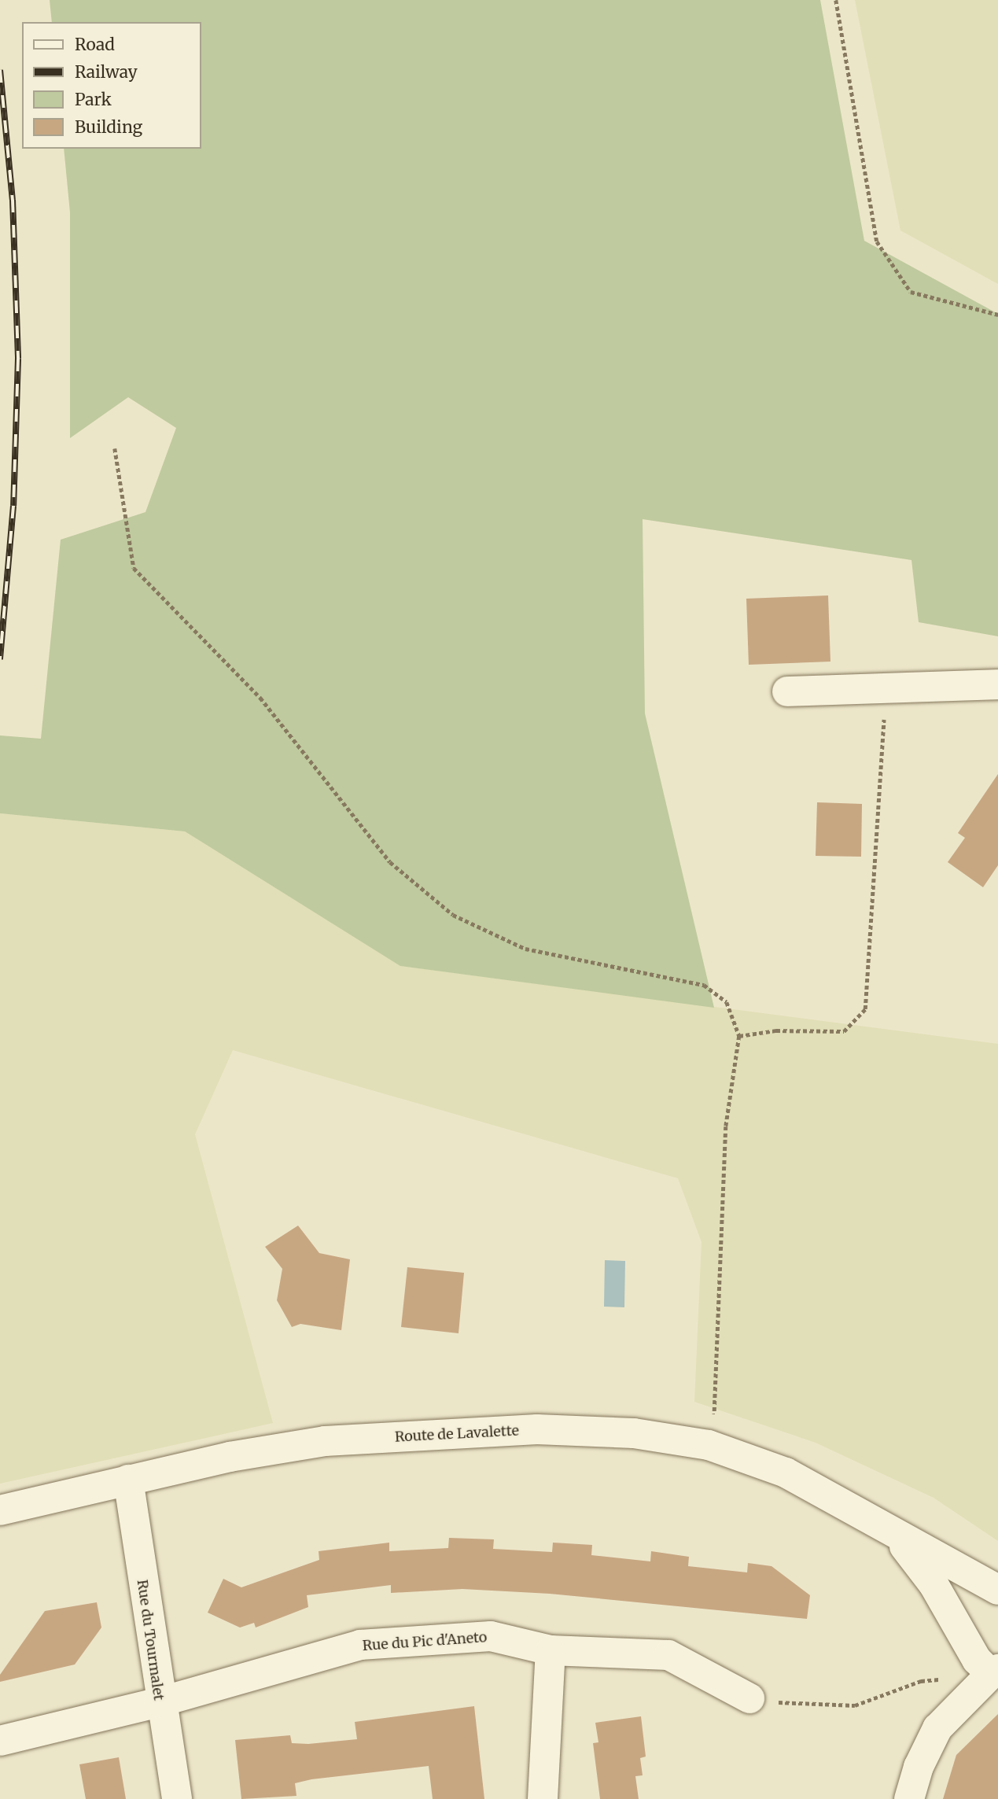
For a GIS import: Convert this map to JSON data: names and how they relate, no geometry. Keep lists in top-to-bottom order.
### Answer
{
  "streets": {
    "street": ["Route de Lavalette", "Rue du Tourmalet", "Rue du Pic d'Aneto"]
  },
  "crossings": [
    ["Route de Lavalette", "Rue du Tourmalet"],
    ["Rue du Tourmalet", "Rue du Pic d'Aneto"]
  ],
  "legend": [
    "Road",
    "Railway",
    "Park",
    "Building"
  ]
}
